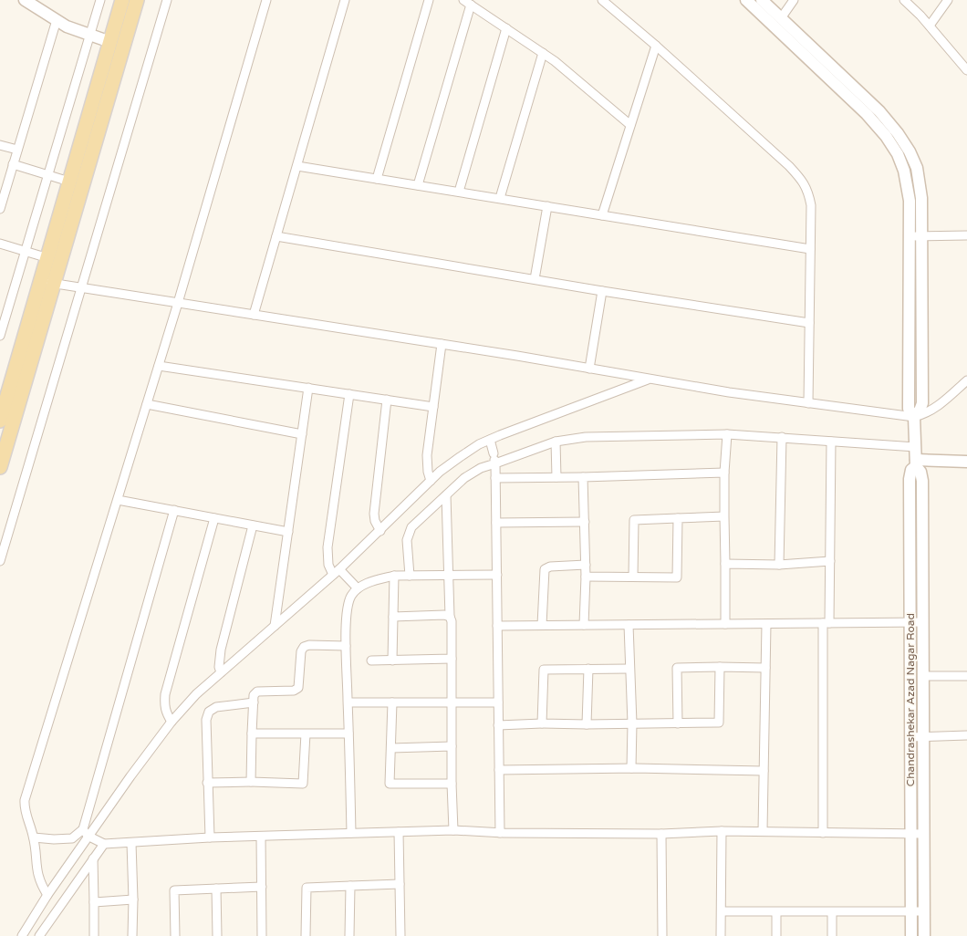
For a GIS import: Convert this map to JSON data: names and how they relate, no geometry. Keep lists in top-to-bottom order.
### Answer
{
  "streets": {
    "street": ["Chandrashekar Azad Nagar Road"]
  }
}
